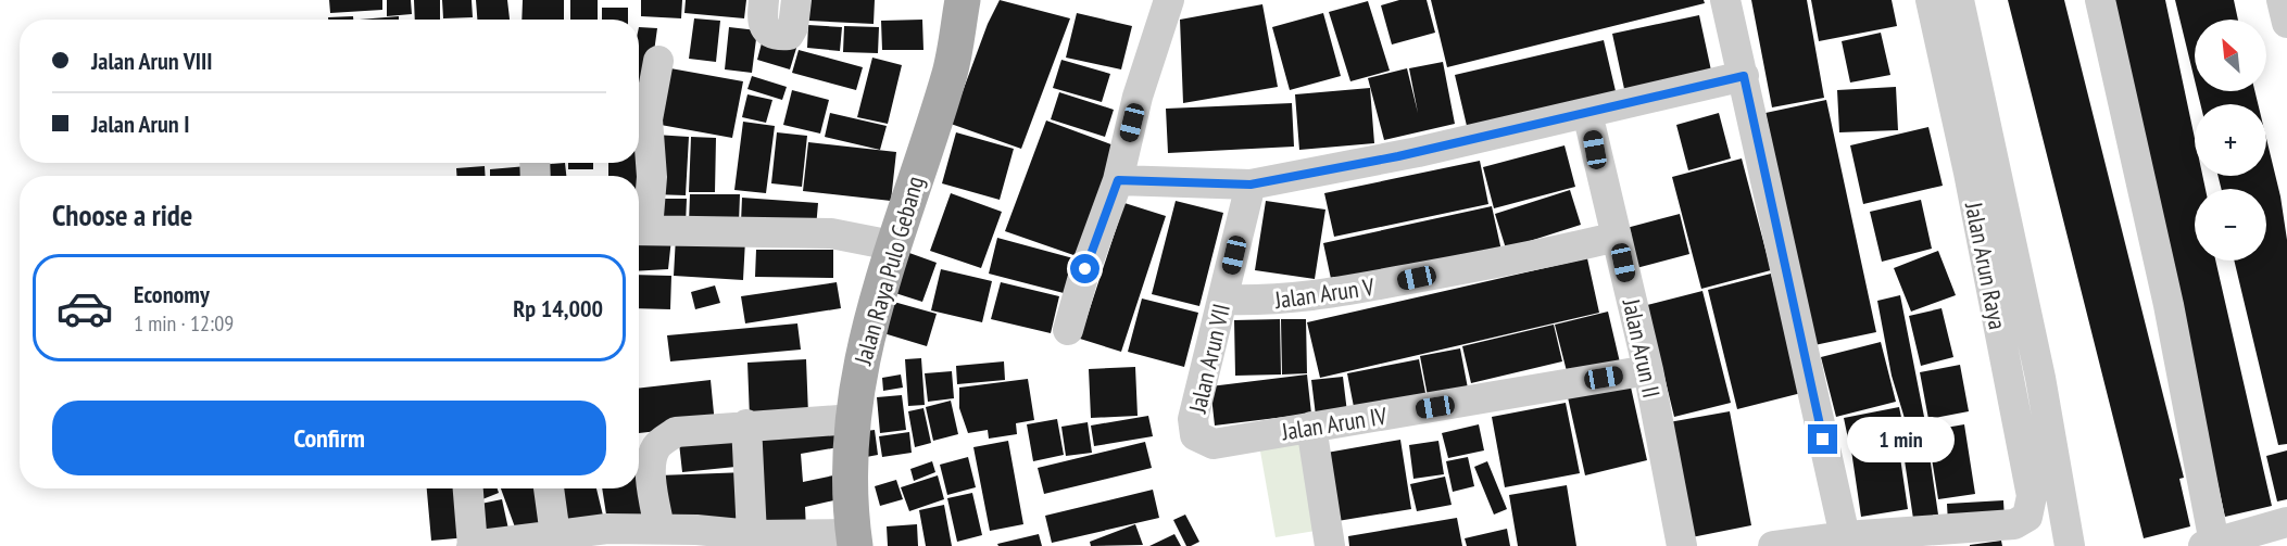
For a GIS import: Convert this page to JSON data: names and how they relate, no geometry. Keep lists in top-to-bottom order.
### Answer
{
  "streets": {
    "main road": ["Jalan Raya Pulo Gebang"],
    "street": [
      "Jalan Arun Raya",
      "Jalan Arun V",
      "Jalan Arun II",
      "Jalan Arun VII",
      "Jalan Arun IV"
    ]
  },
  "crossings": [
    ["Jalan Arun V", "Jalan Arun II"],
    ["Jalan Arun V", "Jalan Arun VII"],
    ["Jalan Arun II", "Jalan Arun IV"],
    ["Jalan Arun VII", "Jalan Arun IV"]
  ],
  "north": "top left",
  "page": {
    "map_buttons": ["+", "−"],
    "banner": ["Jalan Arun VIII", "Jalan Arun I"],
    "heading": "Choose a ride",
    "list": [
      {
        "name": "Economy",
        "note": "1 min · 12:09",
        "value": "Rp 14,000"
      }
    ],
    "buttons": "Confirm",
    "bubble": "1 min"
  }
}
